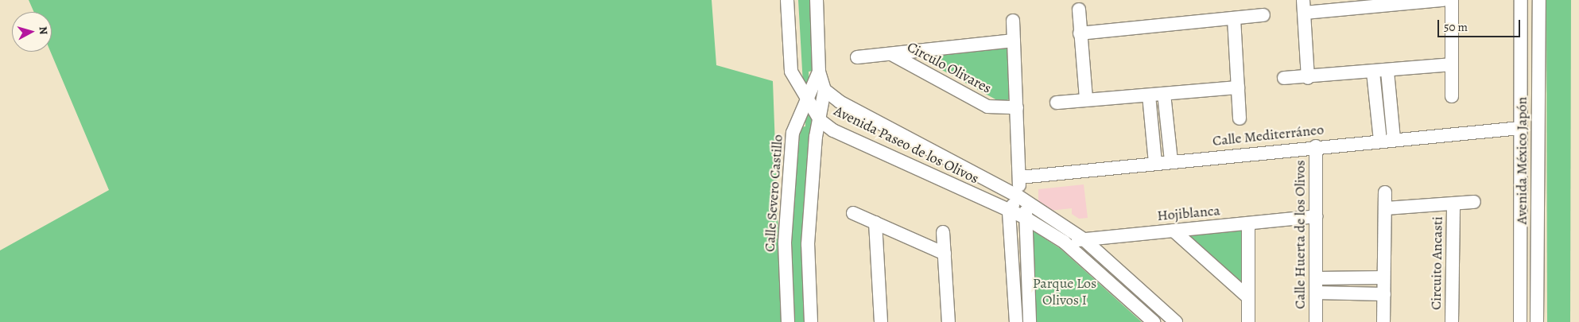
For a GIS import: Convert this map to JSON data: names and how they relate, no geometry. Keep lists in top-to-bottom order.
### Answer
{
  "streets": {
    "street": [
      "Circulo Olivares",
      "Calle Mediterráneo",
      "Avenida Paseo de los Olivos",
      "Avenida México Japón",
      "Calle Severo Castillo",
      "Hojiblanca",
      "Calle Huerta de los Olivos",
      "Circuito Ancasti"
    ]
  },
  "crossings": [
    ["Calle Mediterráneo", "Avenida México Japón"],
    ["Calle Mediterráneo", "Calle Huerta de los Olivos"],
    ["Avenida Paseo de los Olivos", "Calle Severo Castillo"],
    ["Avenida Paseo de los Olivos", "Hojiblanca"],
    ["Hojiblanca", "Calle Huerta de los Olivos"]
  ],
  "parks": ["Parque Los Olivos I"],
  "scale_bar": "50 m",
  "north": "right"
}
